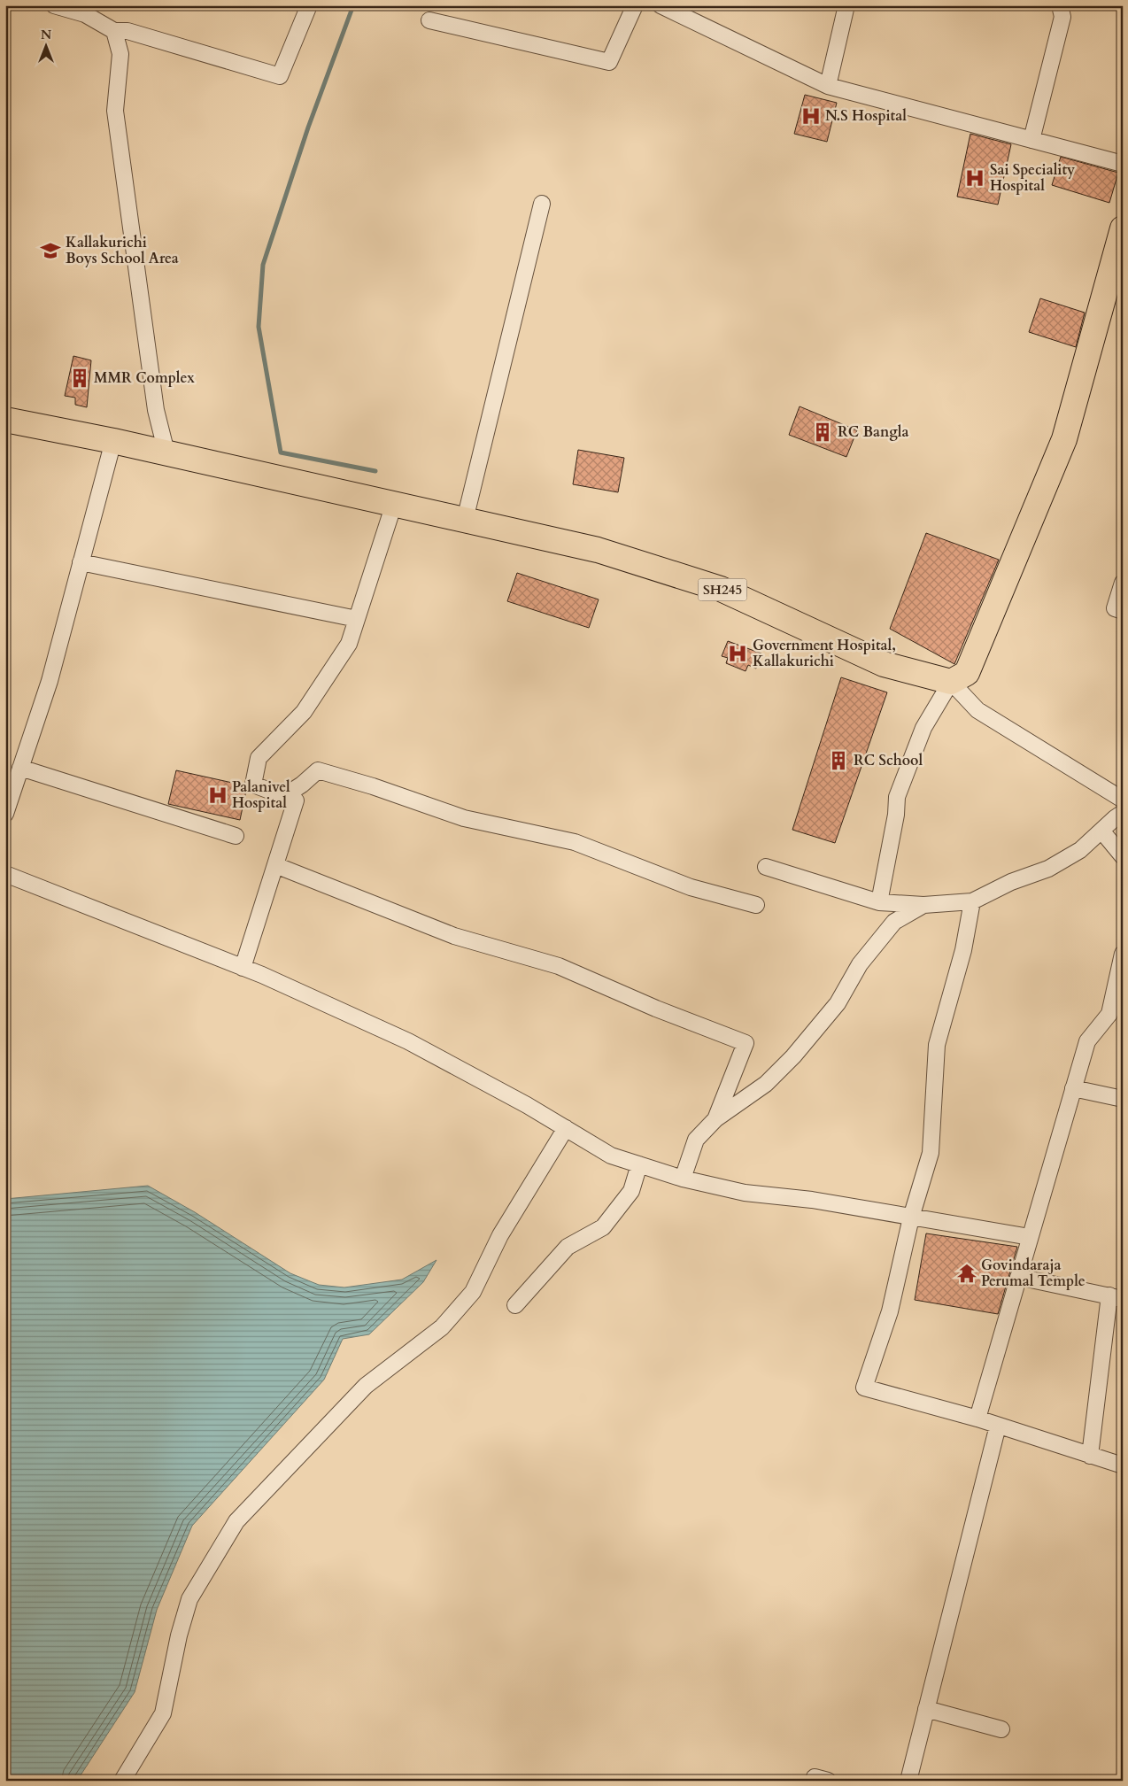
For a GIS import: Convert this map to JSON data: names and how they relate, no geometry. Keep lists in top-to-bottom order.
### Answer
{
  "streets": {
    "main road": ["SH245"]
  },
  "places": {
    "hospital": [
      "N.S Hospital",
      "Sai Speciality Hospital",
      "Government Hospital, Kallakurichi",
      "Palanivel Hospital"
    ],
    "school or university": ["Kallakurichi Boys School Area"],
    "building": ["MMR Complex", "RC Bangla", "RC School"],
    "temple": ["Govindaraja Perumal Temple"]
  },
  "north": "top"
}
